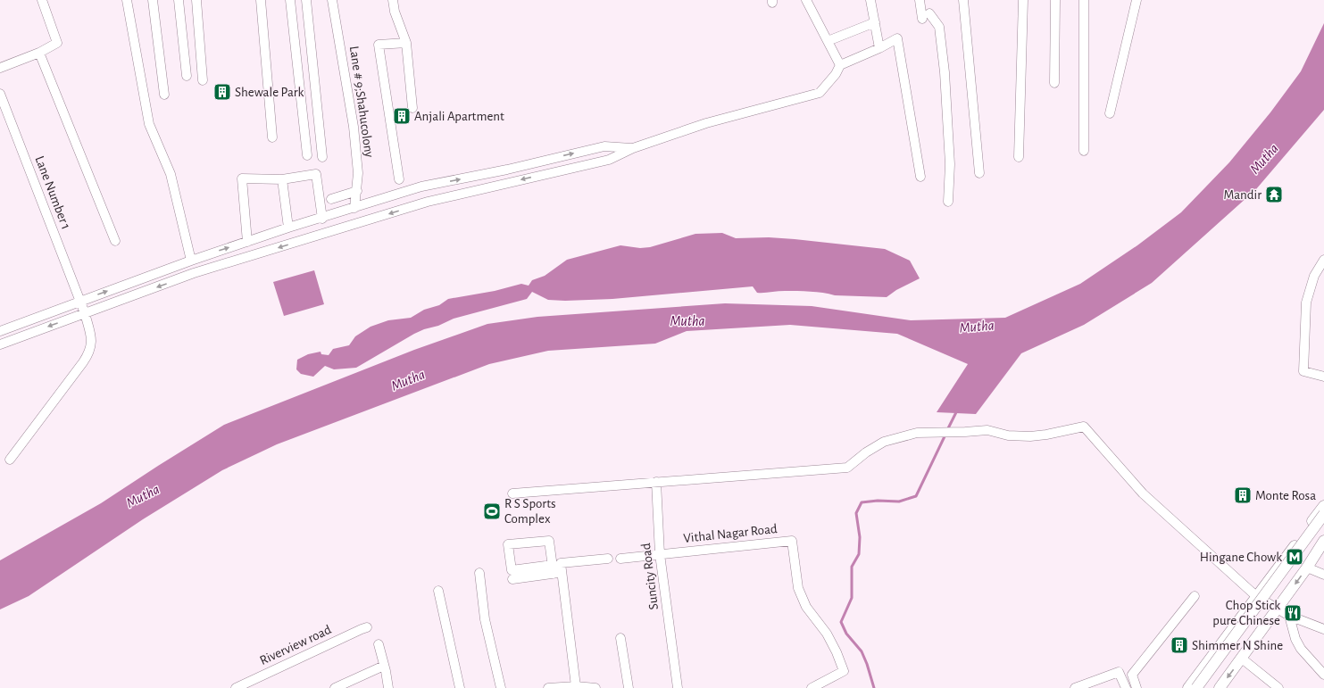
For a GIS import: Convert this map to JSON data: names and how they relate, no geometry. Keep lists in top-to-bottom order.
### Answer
{
  "streets": {
    "street": [
      "Lane # 9;Shahucolony",
      "Lane Number 1",
      "Vithal Nagar Road",
      "Suncity Road",
      "Riverview road"
    ]
  },
  "crossings": [
    ["Vithal Nagar Road", "Suncity Road"]
  ],
  "water": ["Mutha"],
  "places": {
    "building": [
      "Shewale Park",
      "Anjali Apartment",
      "Monte Rosa",
      "Shimmer N Shine"
    ],
    "temple": ["Mandir"],
    "sports": ["R S Sports Complex"],
    "metro station": ["Hingane Chowk"],
    "restaurant": ["Chop Stick pure Chinese"]
  }
}
